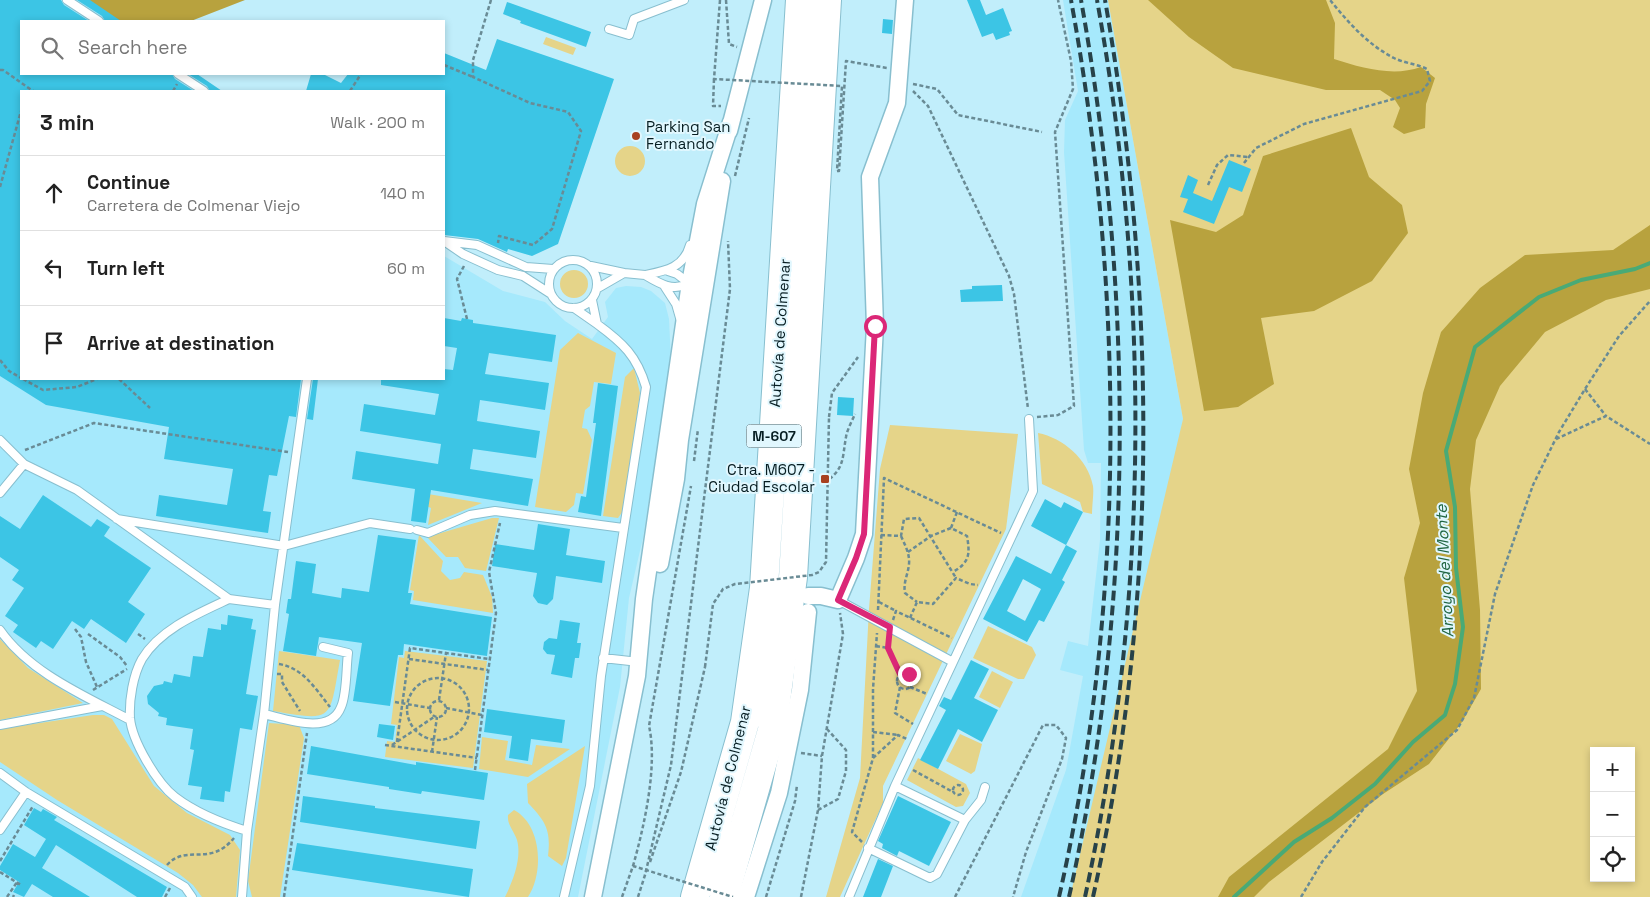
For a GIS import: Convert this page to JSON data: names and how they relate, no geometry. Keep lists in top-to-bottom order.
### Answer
{
  "streets": {
    "highway": ["Autovía de Colmenar", "M-607"]
  },
  "water": ["Arroyo del Monte"],
  "places": {
    "other": ["Parking San Fernando"],
    "transit": ["Ctra. M607 - Ciudad Escolar"]
  },
  "page": {
    "search": "Search here",
    "heading": ["3 min", "Walk · 200 m"],
    "list": [
      ["Continue", "Carretera de Colmenar Viejo", "140 m"],
      ["Turn left", "60 m"],
      "Arrive at destination"
    ],
    "map_buttons": ["+", "−"]
  }
}
